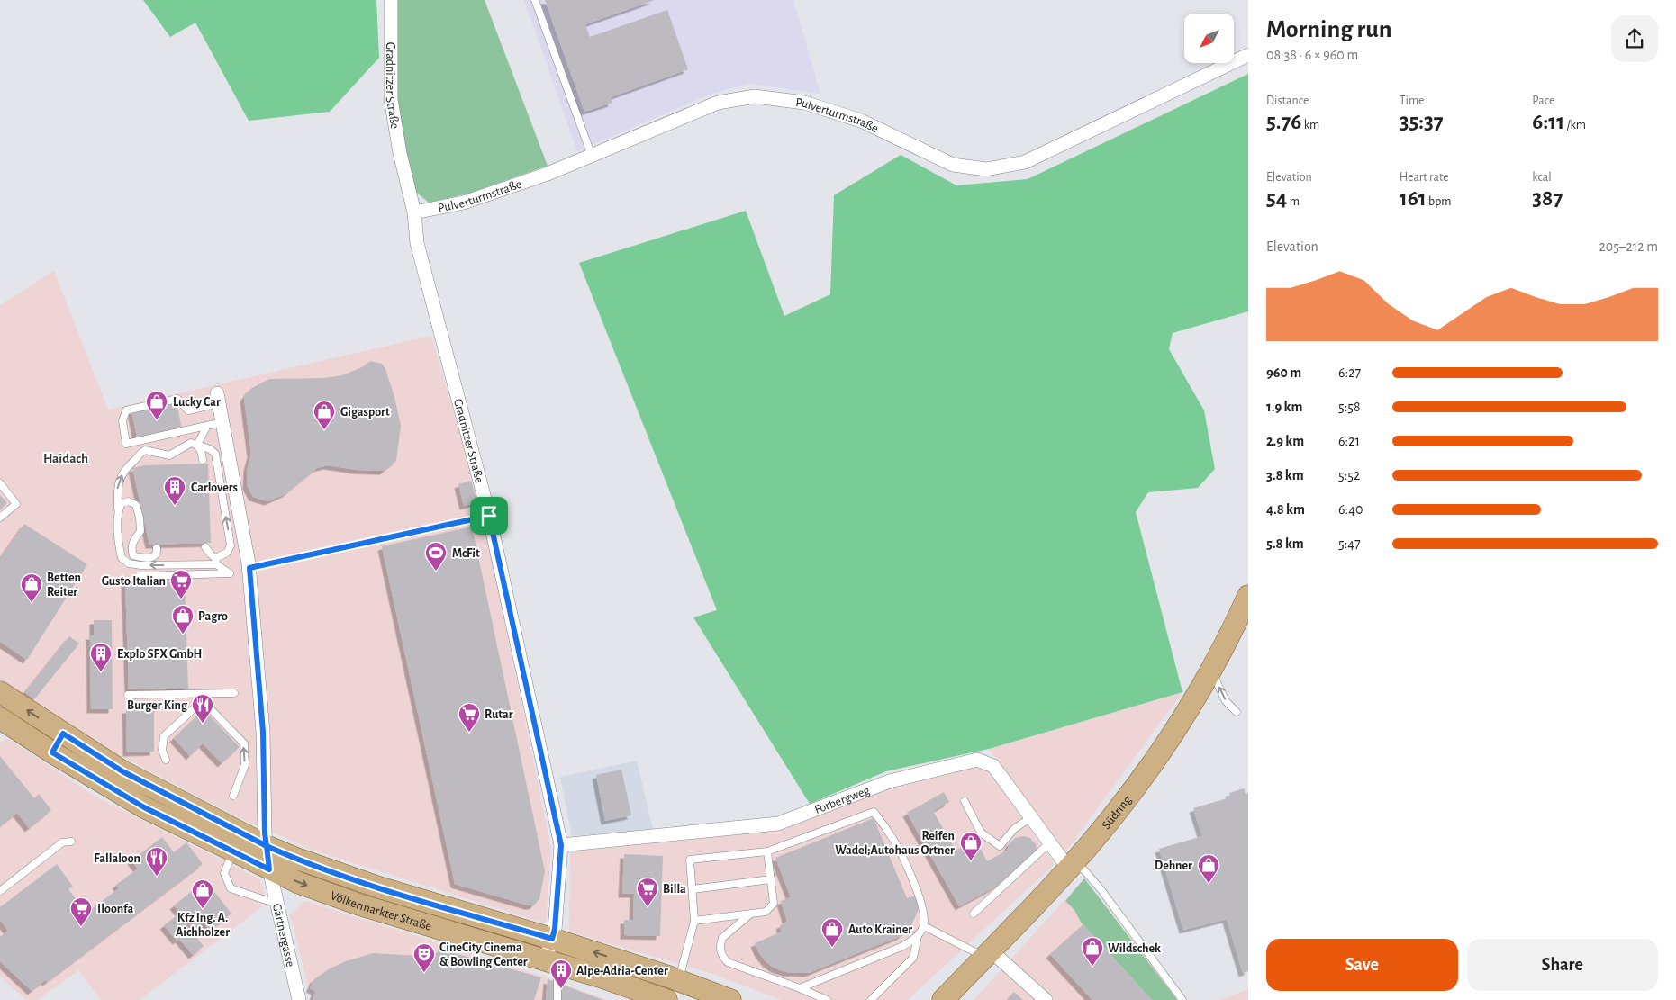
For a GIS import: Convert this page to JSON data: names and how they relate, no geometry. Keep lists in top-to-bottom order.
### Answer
{
  "streets": {
    "main road": ["Südring", "Völkermarkter Straße"],
    "street": [
      "Gradnitzer Straße",
      "Pulverturmstraße",
      "Forbergweg",
      "Gärtnergasse"
    ]
  },
  "crossings": [
    ["Gradnitzer Straße", "Pulverturmstraße"],
    ["Gradnitzer Straße", "Forbergweg"],
    ["Gradnitzer Straße", "Völkermarkter Straße"],
    ["Forbergweg", "Südring"],
    ["Völkermarkter Straße", "Gärtnergasse"]
  ],
  "districts": ["Haidach"],
  "places": {
    "shop": [
      "Lucky Car",
      "Gigasport",
      "Betten Reiter",
      "Pagro",
      "Reifen Wadel;Autohaus Ortner",
      "Dehner",
      "Kfz Ing. A. Aichholzer",
      "Auto Krainer",
      "Wildschek"
    ],
    "building": ["Carlovers", "Explo SFX GmbH", "Alpe-Adria-Center"],
    "sports": ["McFit"],
    "supermarket": [
      "Gusto Italian",
      "Rutar",
      "Billa",
      "Iloonfa"
    ],
    "restaurant": ["Burger King", "Fallaloon"],
    "theatre": ["CineCity Cinema & Bowling Center"]
  },
  "north": "bottom left",
  "page": {
    "heading": ["Morning run", "08:38 · 6 × 960 m"],
    "stats": [
      ["Distance", "5.76 km"],
      ["Time", "35:37"],
      ["Pace", "6:11 /km"],
      ["Elevation", "54 m"],
      ["Heart rate", "161 bpm"],
      ["kcal", "387"]
    ],
    "chart": ["Elevation", "205–212 m"],
    "list": [
      {
        "name": "960 m",
        "note": "6:27"
      },
      {
        "name": "1.9 km",
        "note": "5:58"
      },
      {
        "name": "2.9 km",
        "note": "6:21"
      },
      {
        "name": "3.8 km",
        "note": "5:52"
      },
      {
        "name": "4.8 km",
        "note": "6:40"
      },
      {
        "name": "5.8 km",
        "note": "5:47"
      }
    ],
    "buttons": ["Save", "Share"]
  }
}
